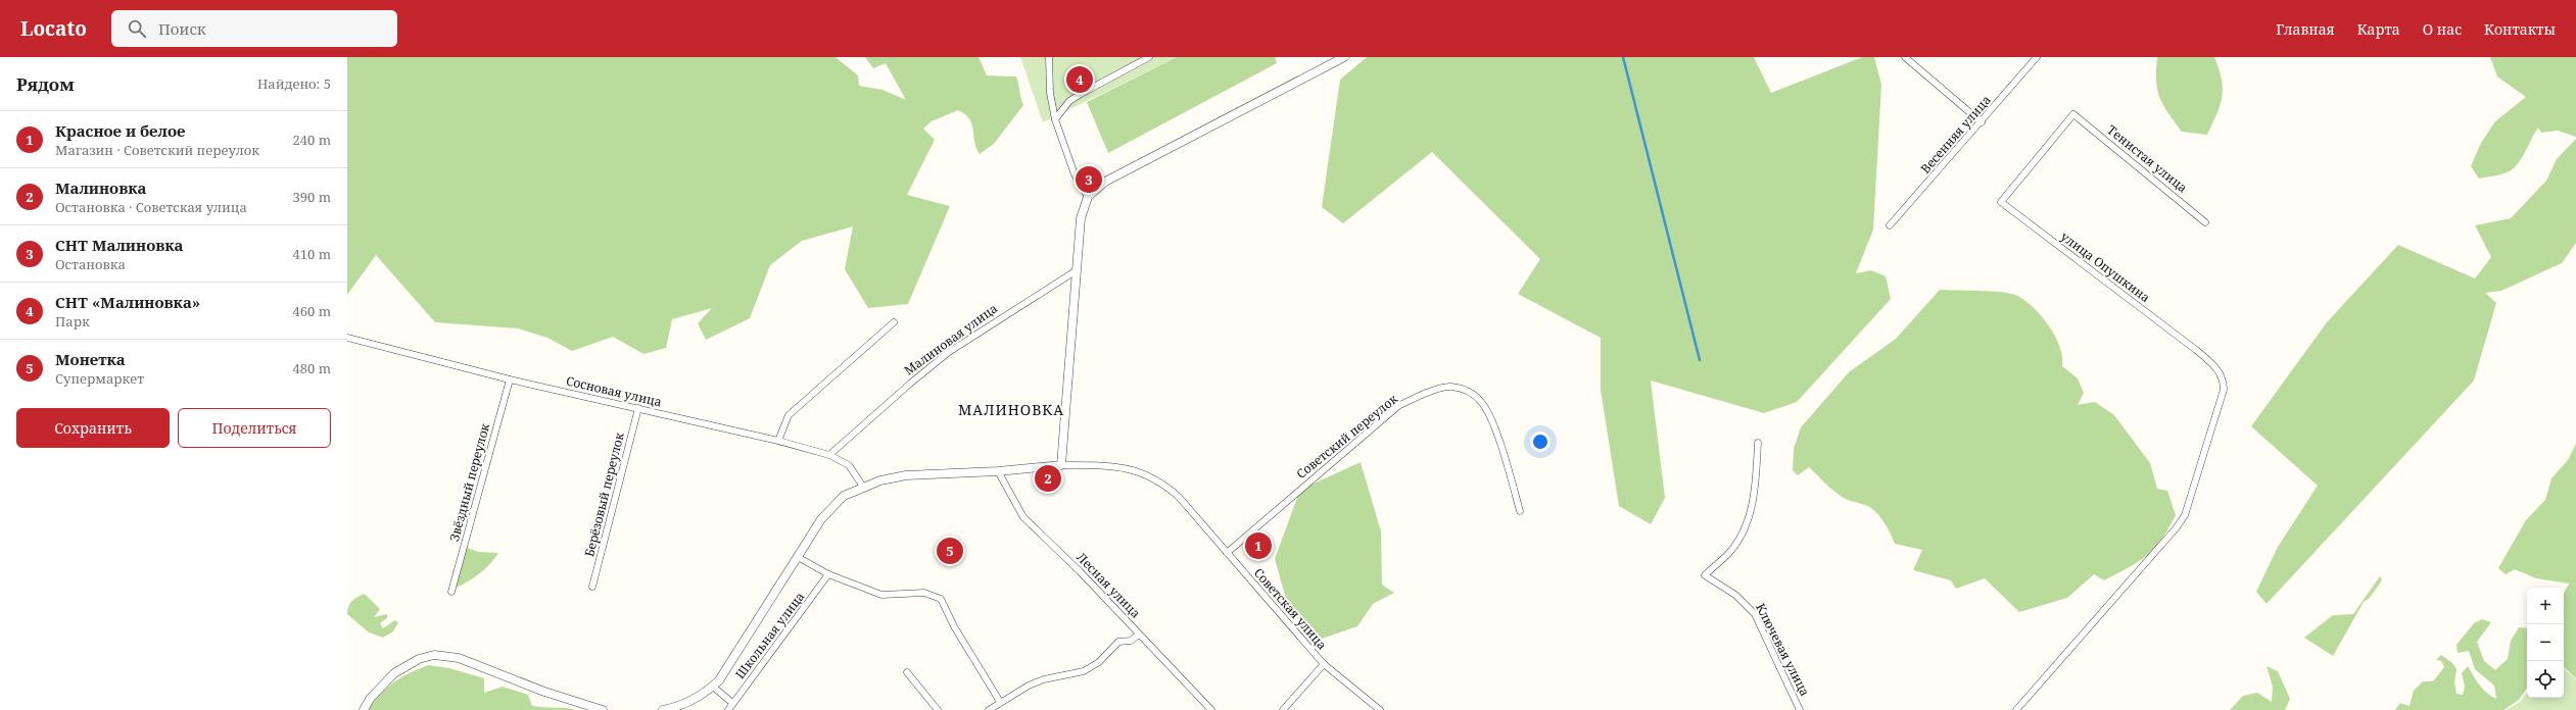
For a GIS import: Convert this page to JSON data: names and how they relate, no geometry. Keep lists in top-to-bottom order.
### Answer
{
  "streets": {
    "street": [
      "Весенняя улица",
      "Тенистая улица",
      "улица Опушкина",
      "Малиновая улица",
      "Сосновая улица",
      "Советский переулок",
      "Звёздный переулок",
      "Берёзовый переулок",
      "Лесная улица",
      "Советская улица",
      "Школьная улица",
      "Ключевая улица"
    ]
  },
  "crossings": [
    ["Тенистая улица", "улица Опушкина"],
    ["Малиновая улица", "Сосновая улица"],
    ["Сосновая улица", "Звёздный переулок"],
    ["Сосновая улица", "Берёзовый переулок"],
    ["Советский переулок", "Советская улица"]
  ],
  "districts": ["МАЛИНОВКА"],
  "page": {
    "header": "Locato",
    "search": "Поиск",
    "nav": [
      "Главная",
      "Карта",
      "О нас",
      "Контакты"
    ],
    "heading": ["Рядом", "Найдено: 5"],
    "pins": [
      "4",
      "3",
      "2",
      "1",
      "5"
    ],
    "list": [
      {
        "mark": "1",
        "name": "Красное и белое",
        "note": "Магазин · Советский переулок",
        "value": "240 m"
      },
      {
        "mark": "2",
        "name": "Малиновка",
        "note": "Остановка · Советская улица",
        "value": "390 m"
      },
      {
        "mark": "3",
        "name": "СНТ Малиновка",
        "note": "Остановка",
        "value": "410 m"
      },
      {
        "mark": "4",
        "name": "СНТ «Малиновка»",
        "note": "Парк",
        "value": "460 m"
      },
      {
        "mark": "5",
        "name": "Монетка",
        "note": "Супермаркет",
        "value": "480 m"
      }
    ],
    "buttons": ["Сохранить", "Поделиться"],
    "map_buttons": ["+", "−"]
  }
}
